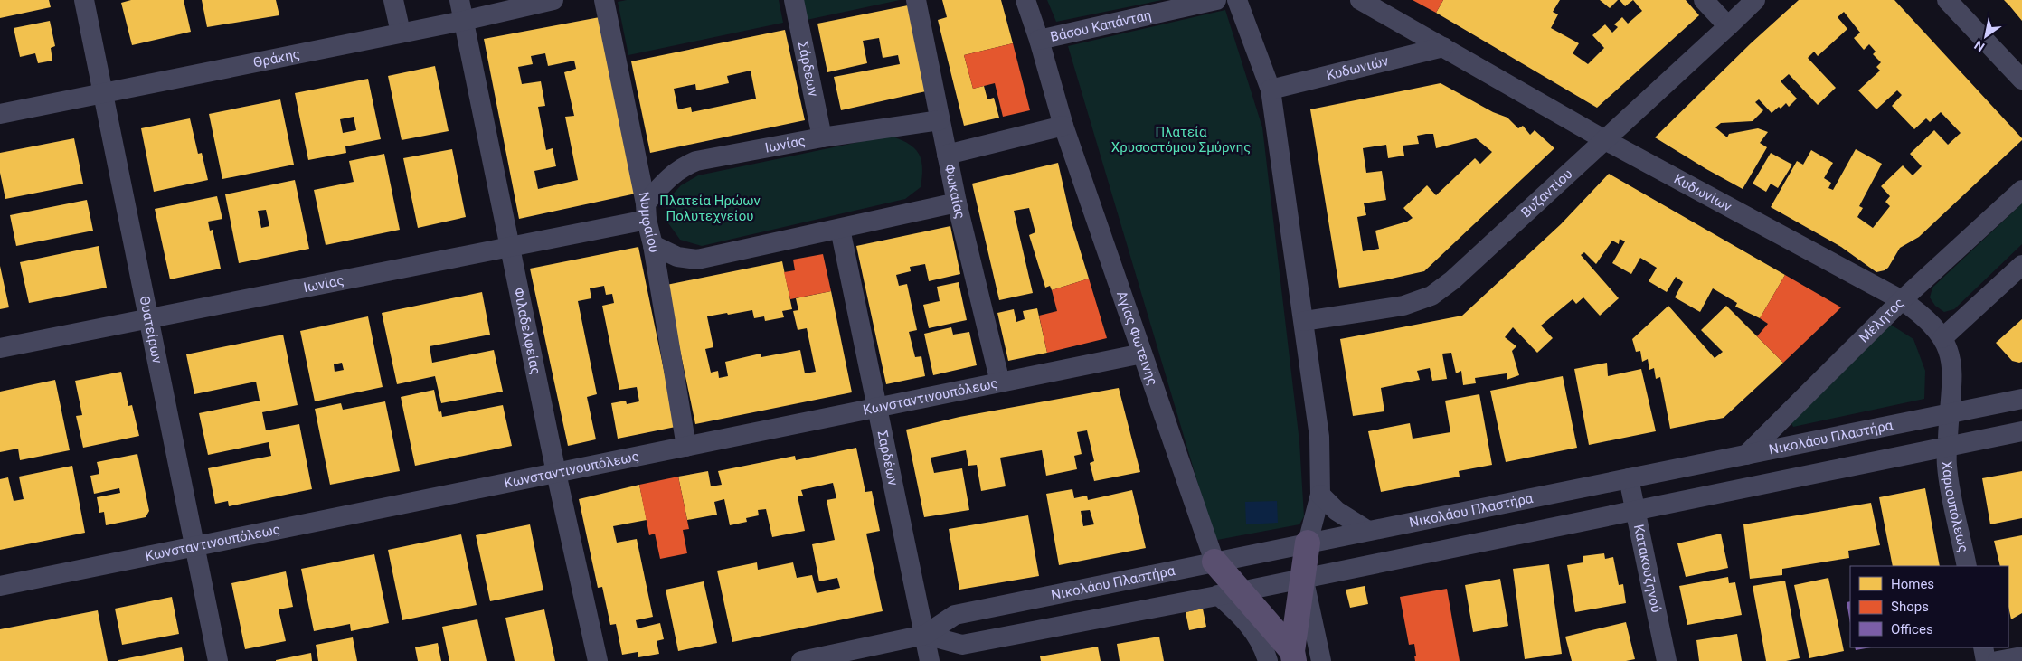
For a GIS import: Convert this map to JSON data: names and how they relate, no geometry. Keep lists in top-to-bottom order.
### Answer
{
  "streets": {
    "main road": ["Αγίας Φωτεινής"],
    "street": [
      "Βάσου Καπάνταη",
      "Θράκης",
      "Σάρδεων",
      "Κυδωνιών",
      "Ιωνίας",
      "Φωκαίας",
      "Κυδωνίων",
      "Βυζαντίου",
      "Νυμφαίου",
      "Μέλητος",
      "Θυατείρων",
      "Φιλαδελφείας",
      "Κωνσταντινουπόλεως",
      "Νικολάου Πλαστήρα",
      "Σαρδέων",
      "Χαριουπόλεως",
      "Κατακουζηνού"
    ]
  },
  "crossings": [
    ["Βάσου Καπάνταη", "Αγίας Φωτεινής"],
    ["Θράκης", "Θυατείρων"],
    ["Θράκης", "Φιλαδελφείας"],
    ["Σάρδεων", "Ιωνίας"],
    ["Κυδωνιών", "Κυδωνίων"],
    ["Ιωνίας", "Φωκαίας"],
    ["Ιωνίας", "Νυμφαίου"],
    ["Ιωνίας", "Θυατείρων"],
    ["Ιωνίας", "Φιλαδελφείας"],
    ["Φωκαίας", "Κωνσταντινουπόλεως"],
    ["Κυδωνίων", "Βυζαντίου"],
    ["Κυδωνίων", "Μέλητος"],
    ["Κυδωνίων", "Νικολάου Πλαστήρα"],
    ["Κυδωνίων", "Χαριουπόλεως"],
    ["Νυμφαίου", "Κωνσταντινουπόλεως"],
    ["Μέλητος", "Νικολάου Πλαστήρα"],
    ["Θυατείρων", "Κωνσταντινουπόλεως"],
    ["Φιλαδελφείας", "Κωνσταντινουπόλεως"],
    ["Αγίας Φωτεινής", "Κωνσταντινουπόλεως"],
    ["Αγίας Φωτεινής", "Νικολάου Πλαστήρα"],
    ["Κωνσταντινουπόλεως", "Σαρδέων"],
    ["Νικολάου Πλαστήρα", "Σαρδέων"],
    ["Νικολάου Πλαστήρα", "Χαριουπόλεως"],
    ["Νικολάου Πλαστήρα", "Κατακουζηνού"]
  ],
  "parks": ["Πλατεία Χρυσοστόμου Σμύρνης", "Πλατεία Ηρώων Πολυτεχνείου"],
  "legend": ["Homes", "Shops", "Offices"],
  "north": "bottom left"
}
